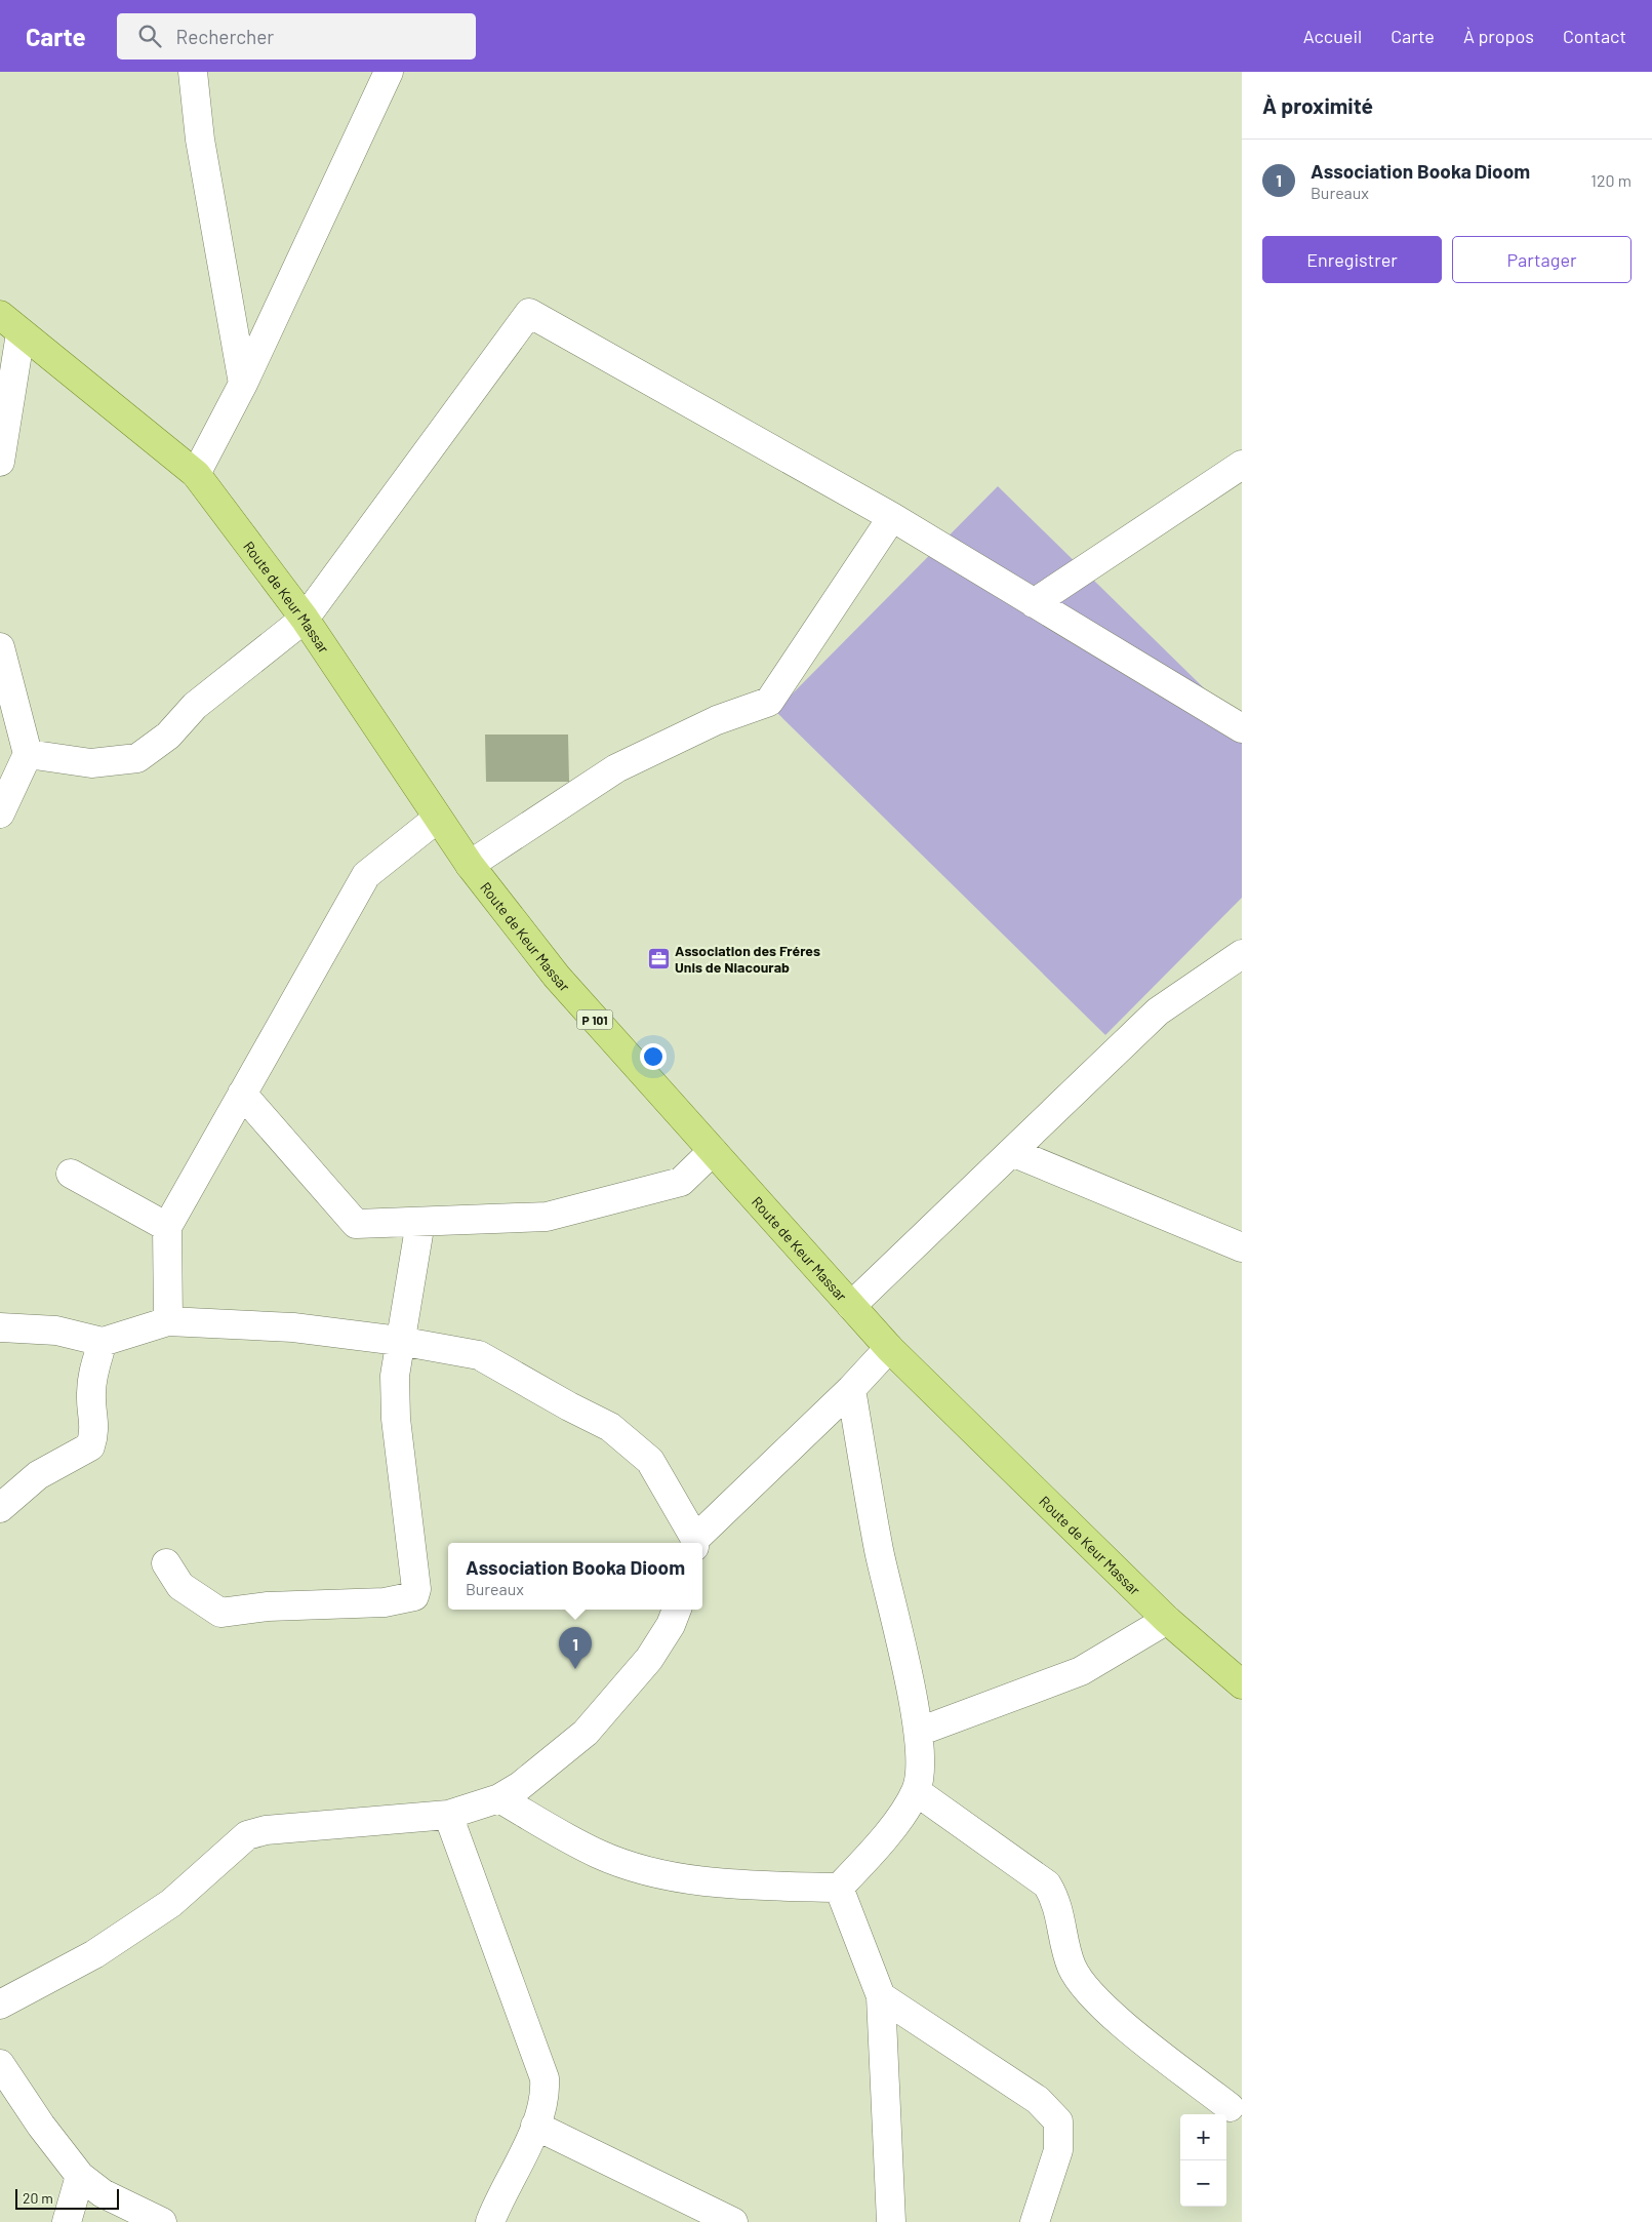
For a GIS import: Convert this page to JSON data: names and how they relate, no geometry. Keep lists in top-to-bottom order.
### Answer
{
  "streets": {
    "main road": ["Route de Keur Massar", "P 101"]
  },
  "places": {
    "office": ["Association des Fréres Unis de Niacourab"]
  },
  "scale_bar": "20 m",
  "page": {
    "header": "Carte",
    "search": "Rechercher",
    "nav": [
      "Accueil",
      "Carte",
      "À propos",
      "Contact"
    ],
    "heading": "À proximité",
    "list": [
      {
        "mark": "1",
        "name": "Association Booka Dioom",
        "note": "Bureaux",
        "value": "120 m"
      }
    ],
    "buttons": ["Enregistrer", "Partager"],
    "popup": ["Association Booka Dioom", "Bureaux"],
    "pins": "1",
    "map_buttons": ["+", "−"],
    "scale": "20 m"
  }
}
